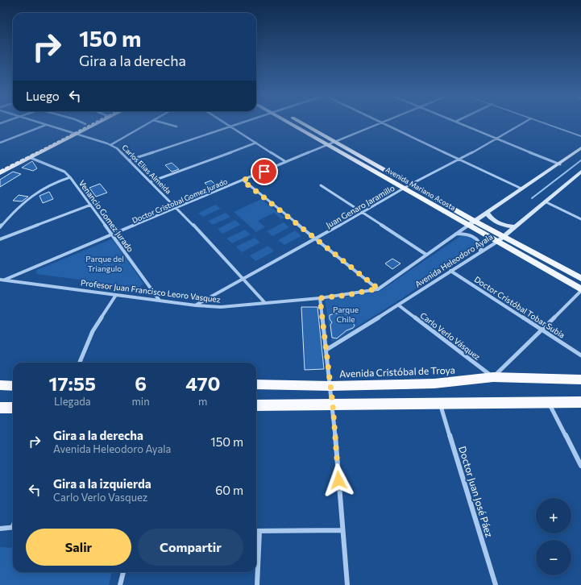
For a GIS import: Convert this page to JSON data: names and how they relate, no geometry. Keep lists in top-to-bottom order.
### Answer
{
  "streets": {
    "highway": ["Avenida Cristóbal de Troya"],
    "main road": ["Avenida Mariano Acosta", "Avenida Heleodoro Ayala"],
    "street": [
      "Carlos Elias Almeida",
      "Doctor Cristobal Gomez Jurado",
      "Juan Genaro Jaramillo",
      "Venancio Gomez Jurado",
      "Profesor Juan Francisco Leoro Vasquez",
      "Doctor Cristóbal Tobar Subia",
      "Carlo Verlo Vásquez",
      "Doctor Juan José Páez"
    ]
  },
  "crossings": [
    ["Carlos Elias Almeida", "Doctor Cristobal Gomez Jurado"],
    ["Carlos Elias Almeida", "Juan Genaro Jaramillo"],
    ["Carlos Elias Almeida", "Profesor Juan Francisco Leoro Vasquez"],
    ["Avenida Mariano Acosta", "Doctor Cristobal Gomez Jurado"],
    ["Avenida Mariano Acosta", "Juan Genaro Jaramillo"],
    ["Avenida Mariano Acosta", "Avenida Heleodoro Ayala"],
    ["Doctor Cristobal Gomez Jurado", "Venancio Gomez Jurado"],
    ["Doctor Cristobal Gomez Jurado", "Profesor Juan Francisco Leoro Vasquez"],
    ["Juan Genaro Jaramillo", "Profesor Juan Francisco Leoro Vasquez"],
    ["Venancio Gomez Jurado", "Profesor Juan Francisco Leoro Vasquez"],
    ["Avenida Heleodoro Ayala", "Doctor Cristóbal Tobar Subia"],
    ["Avenida Heleodoro Ayala", "Carlo Verlo Vásquez"],
    ["Carlo Verlo Vásquez", "Avenida Cristóbal de Troya"]
  ],
  "parks": ["Parque del Triangulo", "Parque Chile"],
  "page": {
    "turn": ["150 m", "Gira a la derecha"],
    "then": "Luego",
    "eta": [
      "17:55",
      "Llegada",
      "6",
      "min",
      "470",
      "m"
    ],
    "list": [
      {
        "name": "Gira a la derecha",
        "note": "Avenida Heleodoro Ayala",
        "value": "150 m"
      },
      {
        "name": "Gira a la izquierda",
        "note": "Carlo Verlo Vasquez",
        "value": "60 m"
      }
    ],
    "map_buttons": ["+", "−"],
    "buttons": ["Salir", "Compartir"]
  }
}
